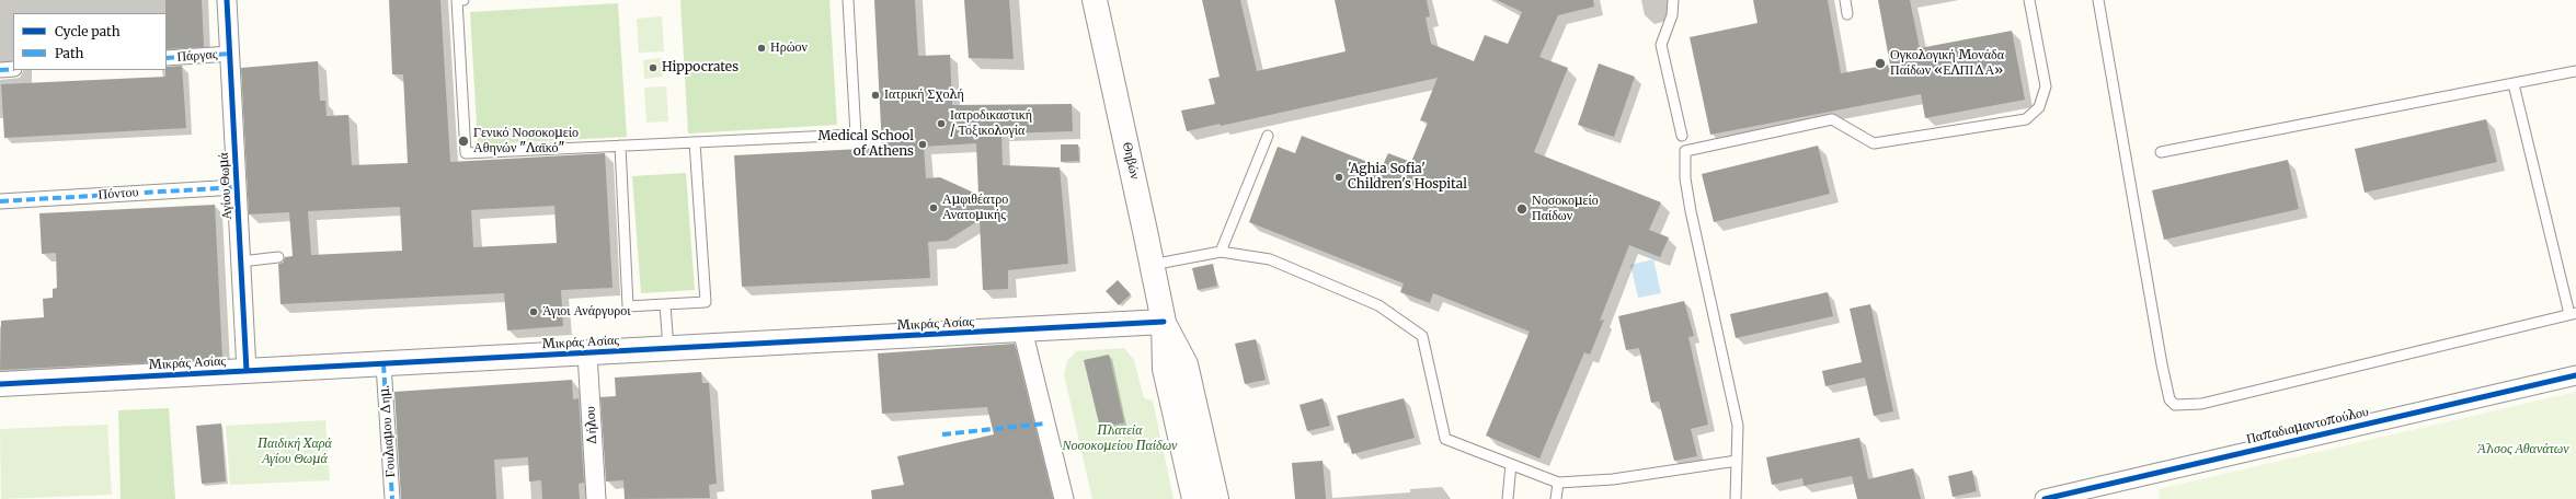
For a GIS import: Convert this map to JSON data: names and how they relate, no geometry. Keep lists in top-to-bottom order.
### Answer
{
  "streets": {
    "street": [
      "Πάργας",
      "Θηβών",
      "Αγίου Θωμά",
      "Πόντου",
      "Μικράς Ασίας",
      "Δήλου",
      "Παπαδιαμαντοπούλου",
      "Γουλιαμου Δημ."
    ]
  },
  "crossings": [
    ["Πάργας", "Αγίου Θωμά"],
    ["Θηβών", "Μικράς Ασίας"],
    ["Αγίου Θωμά", "Πόντου"],
    ["Αγίου Θωμά", "Μικράς Ασίας"],
    ["Μικράς Ασίας", "Δήλου"],
    ["Μικράς Ασίας", "Γουλιαμου Δημ."]
  ],
  "parks": ["Πλατεία Νοσοκομείου Παίδων", "Παιδική Χαρά Αγίου Θωμά", "Άλσος Αθανάτων"],
  "places": [
    "Ηρώον",
    "Ογκολογική Μονάδα Παίδων «ΕΛΠΙΔΑ»",
    "Hippocrates",
    "Ιατρική Σχολή",
    "Ιατροδικαστική / Τοξικολογία",
    "Γενικό Νοσοκομείο Αθηνών \"Λαϊκό\"",
    "Medical School of Athens",
    "'Aghia Sofia' Children's Hospital",
    "Αμφιθέατρο Ανατομικής",
    "Νοσοκομείο Παίδων",
    "Άγιοι Ανάργυροι"
  ],
  "legend": ["Cycle path", "Path"]
}
